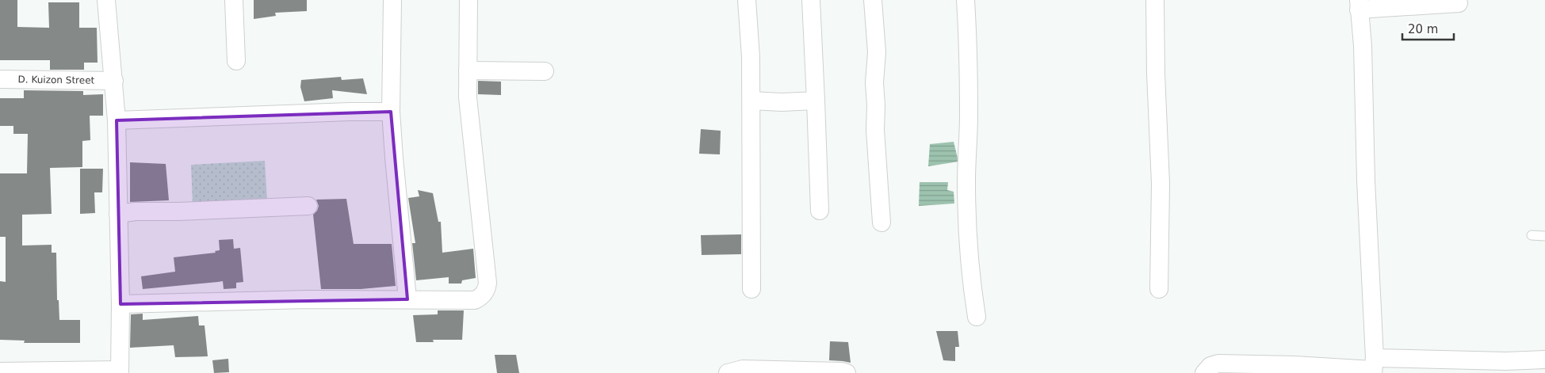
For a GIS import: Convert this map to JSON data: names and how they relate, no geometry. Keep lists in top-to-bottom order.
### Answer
{
  "streets": {
    "street": ["D. Kuizon Street"]
  },
  "scale_bar": "20 m"
}
